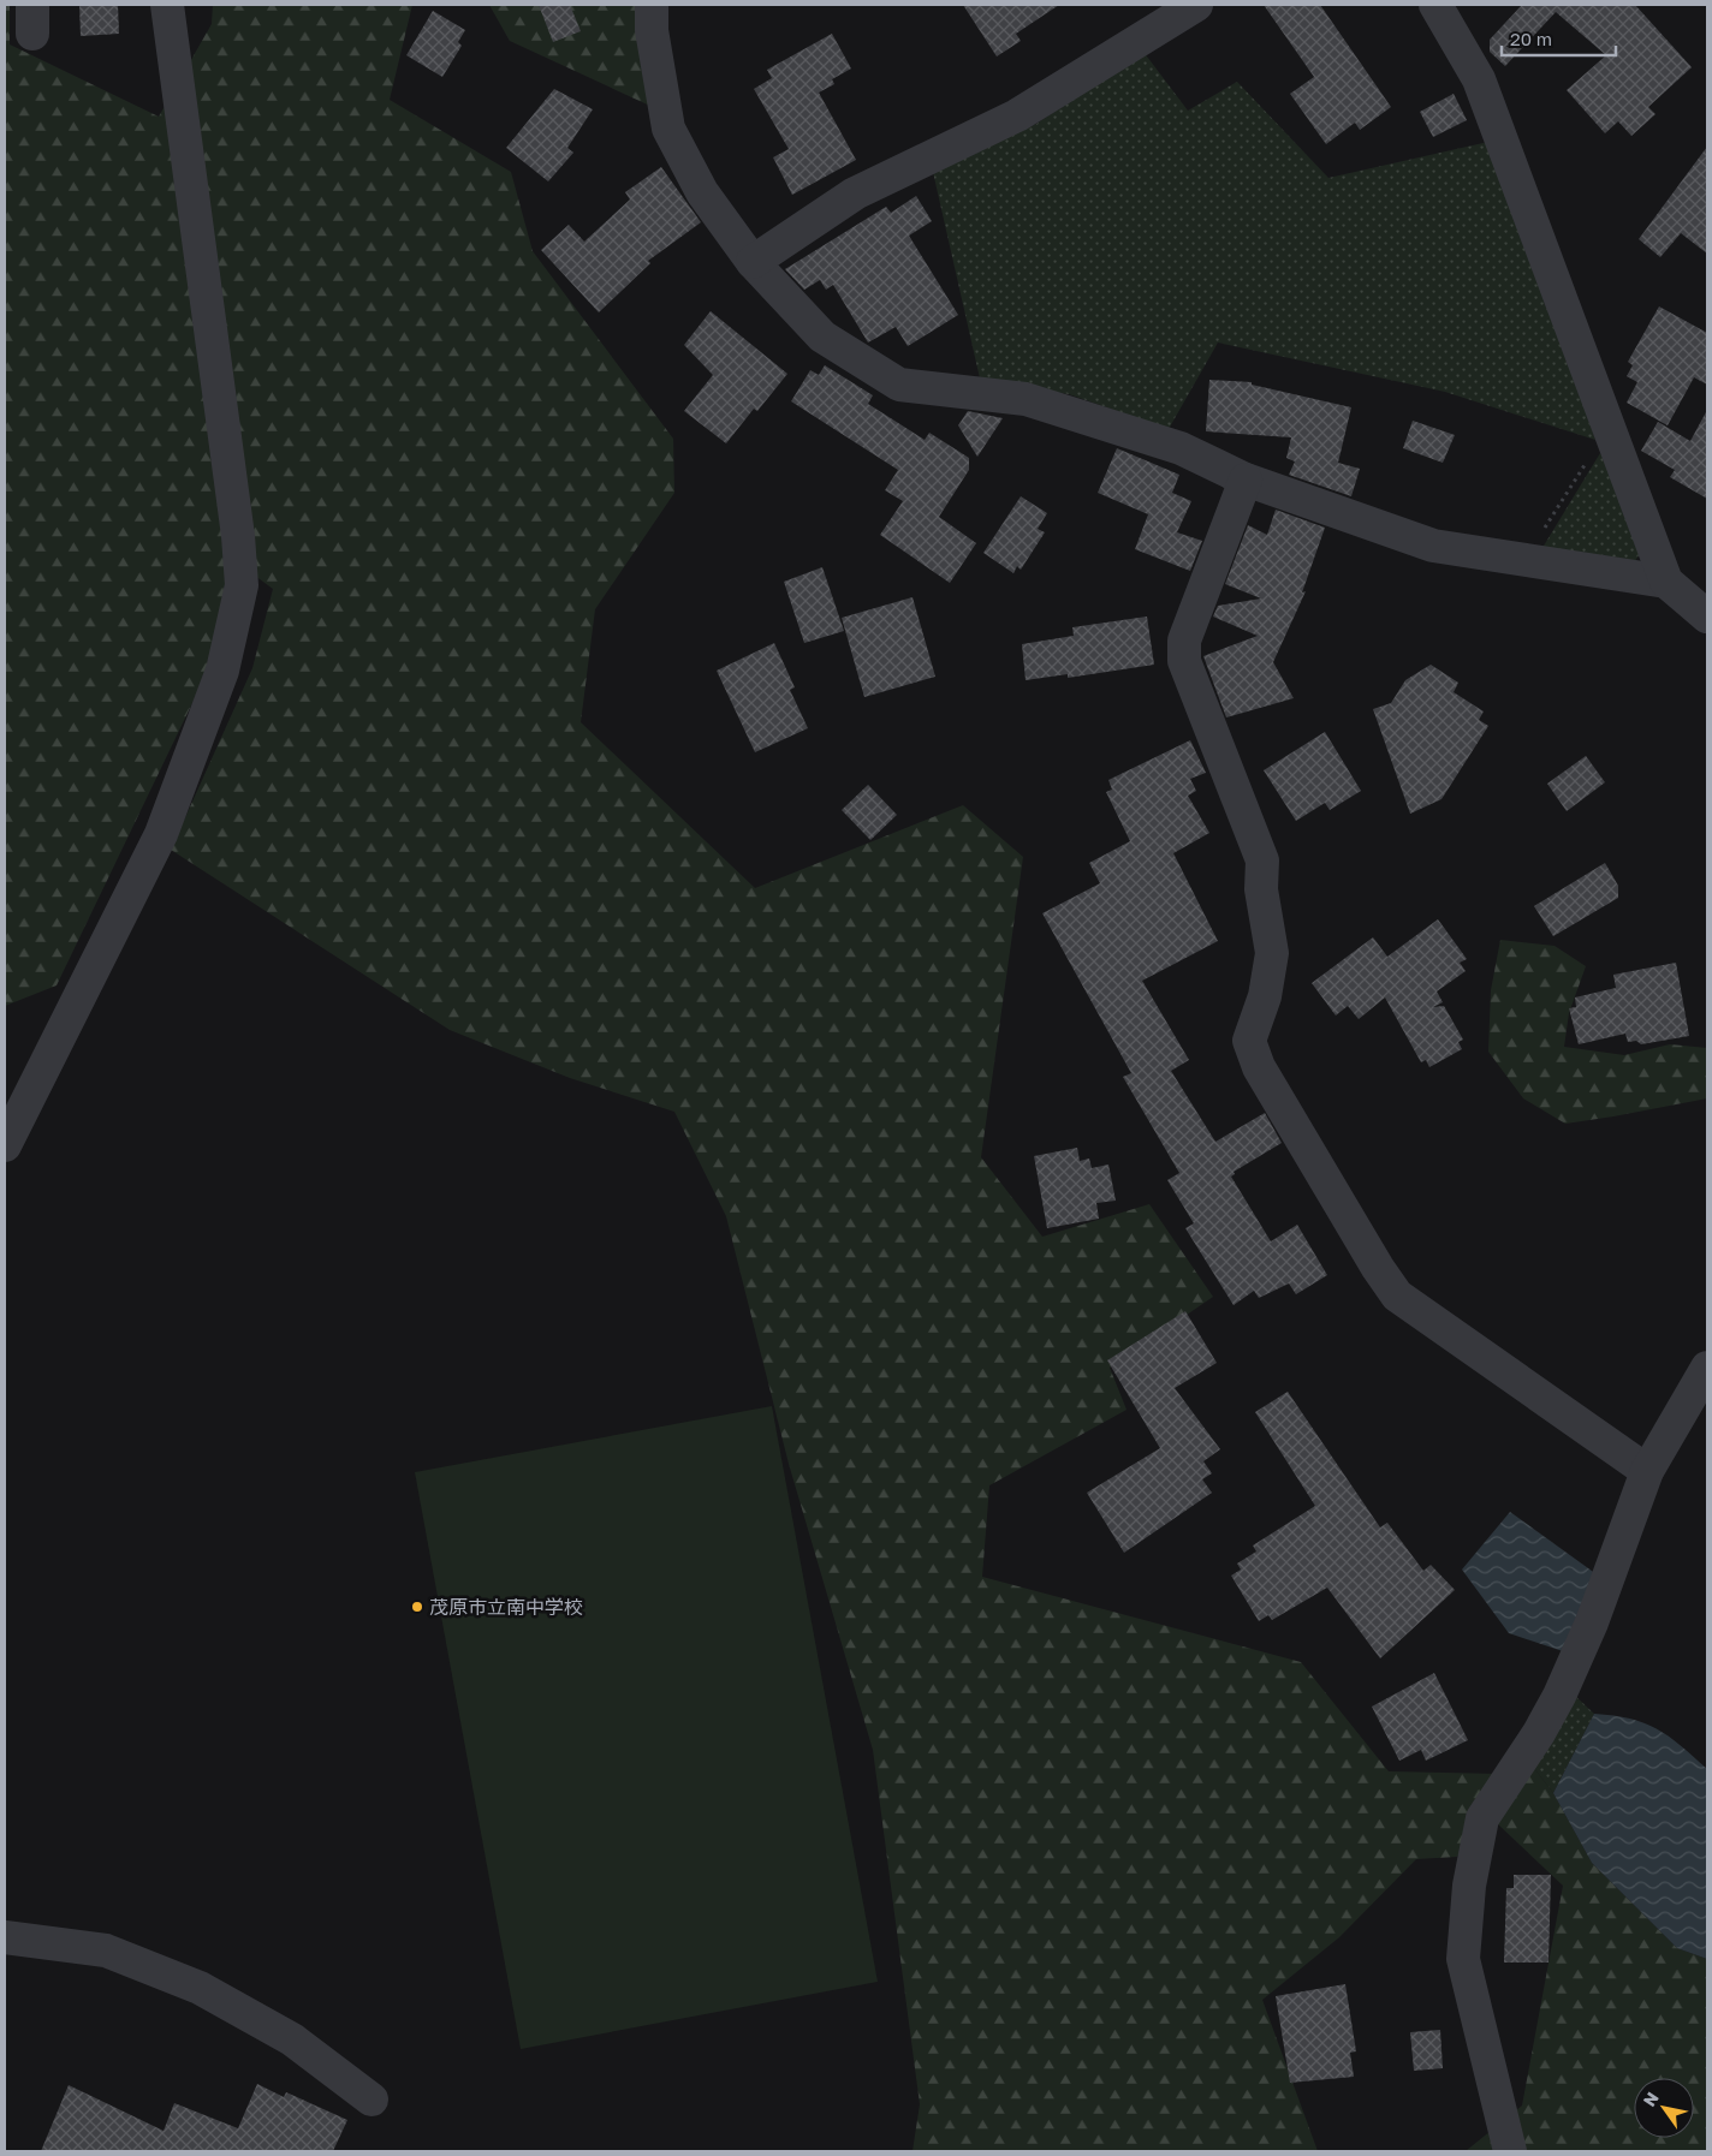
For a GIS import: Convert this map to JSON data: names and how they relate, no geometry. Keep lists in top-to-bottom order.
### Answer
{
  "places": ["茂原市立南中学校"],
  "scale_bar": "20 m",
  "north": "top left"
}
